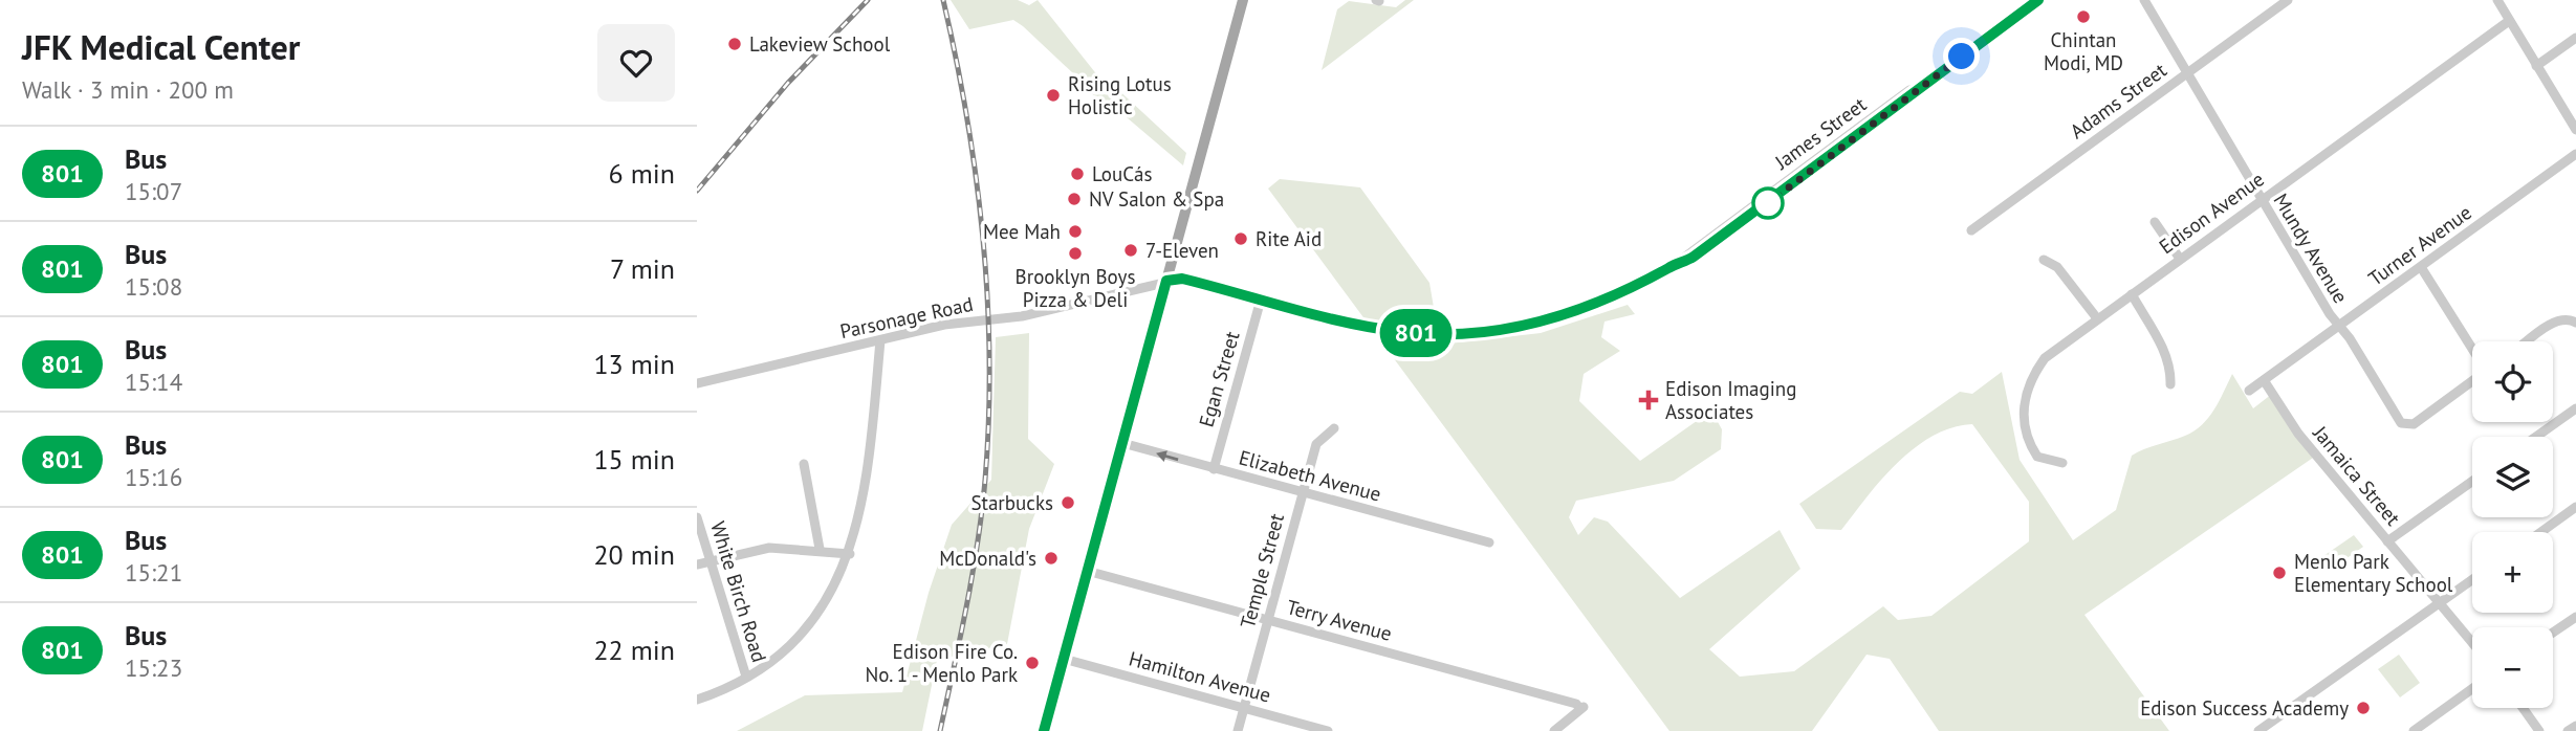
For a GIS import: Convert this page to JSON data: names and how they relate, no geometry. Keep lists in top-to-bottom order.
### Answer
{
  "streets": {
    "street": [
      "Adams Street",
      "James Street",
      "Edison Avenue",
      "Turner Avenue",
      "Mundy Avenue",
      "Parsonage Road",
      "Egan Street",
      "Elizabeth Avenue",
      "Jamaica Street",
      "Temple Street",
      "White Birch Road",
      "Terry Avenue",
      "Hamilton Avenue"
    ]
  },
  "crossings": [
    ["Adams Street", "Mundy Avenue"],
    ["James Street", "Parsonage Road"],
    ["James Street", "Egan Street"],
    ["Edison Avenue", "Mundy Avenue"],
    ["Turner Avenue", "Mundy Avenue"],
    ["Turner Avenue", "Jamaica Street"],
    ["Egan Street", "Elizabeth Avenue"],
    ["Elizabeth Avenue", "Temple Street"],
    ["Temple Street", "Terry Avenue"],
    ["Temple Street", "Hamilton Avenue"]
  ],
  "places": {
    "other": [
      "Chintan Modi, MD",
      "Lakeview School",
      "Rising Lotus Holistic",
      "LouCás",
      "NV Salon & Spa",
      "Mee Mah",
      "Rite Aid",
      "7-Eleven",
      "Brooklyn Boys Pizza & Deli",
      "Starbucks",
      "McDonald's",
      "Menlo Park Elementary School",
      "Edison Fire Co. No. 1 - Menlo Park",
      "Edison Success Academy"
    ],
    "health": ["Edison Imaging Associates"]
  },
  "lines": ["bus line 801"],
  "page": {
    "heading": ["JFK Medical Center", "Walk · 3 min · 200 m"],
    "on_map": "801",
    "list": [
      {
        "mark": "801",
        "name": "Bus",
        "note": "15:07",
        "value": "6 min"
      },
      {
        "mark": "801",
        "name": "Bus",
        "note": "15:08",
        "value": "7 min"
      },
      {
        "mark": "801",
        "name": "Bus",
        "note": "15:14",
        "value": "13 min"
      },
      {
        "mark": "801",
        "name": "Bus",
        "note": "15:16",
        "value": "15 min"
      },
      {
        "mark": "801",
        "name": "Bus",
        "note": "15:21",
        "value": "20 min"
      },
      {
        "mark": "801",
        "name": "Bus",
        "note": "15:23",
        "value": "22 min"
      }
    ],
    "map_buttons": ["+", "−"]
  }
}
